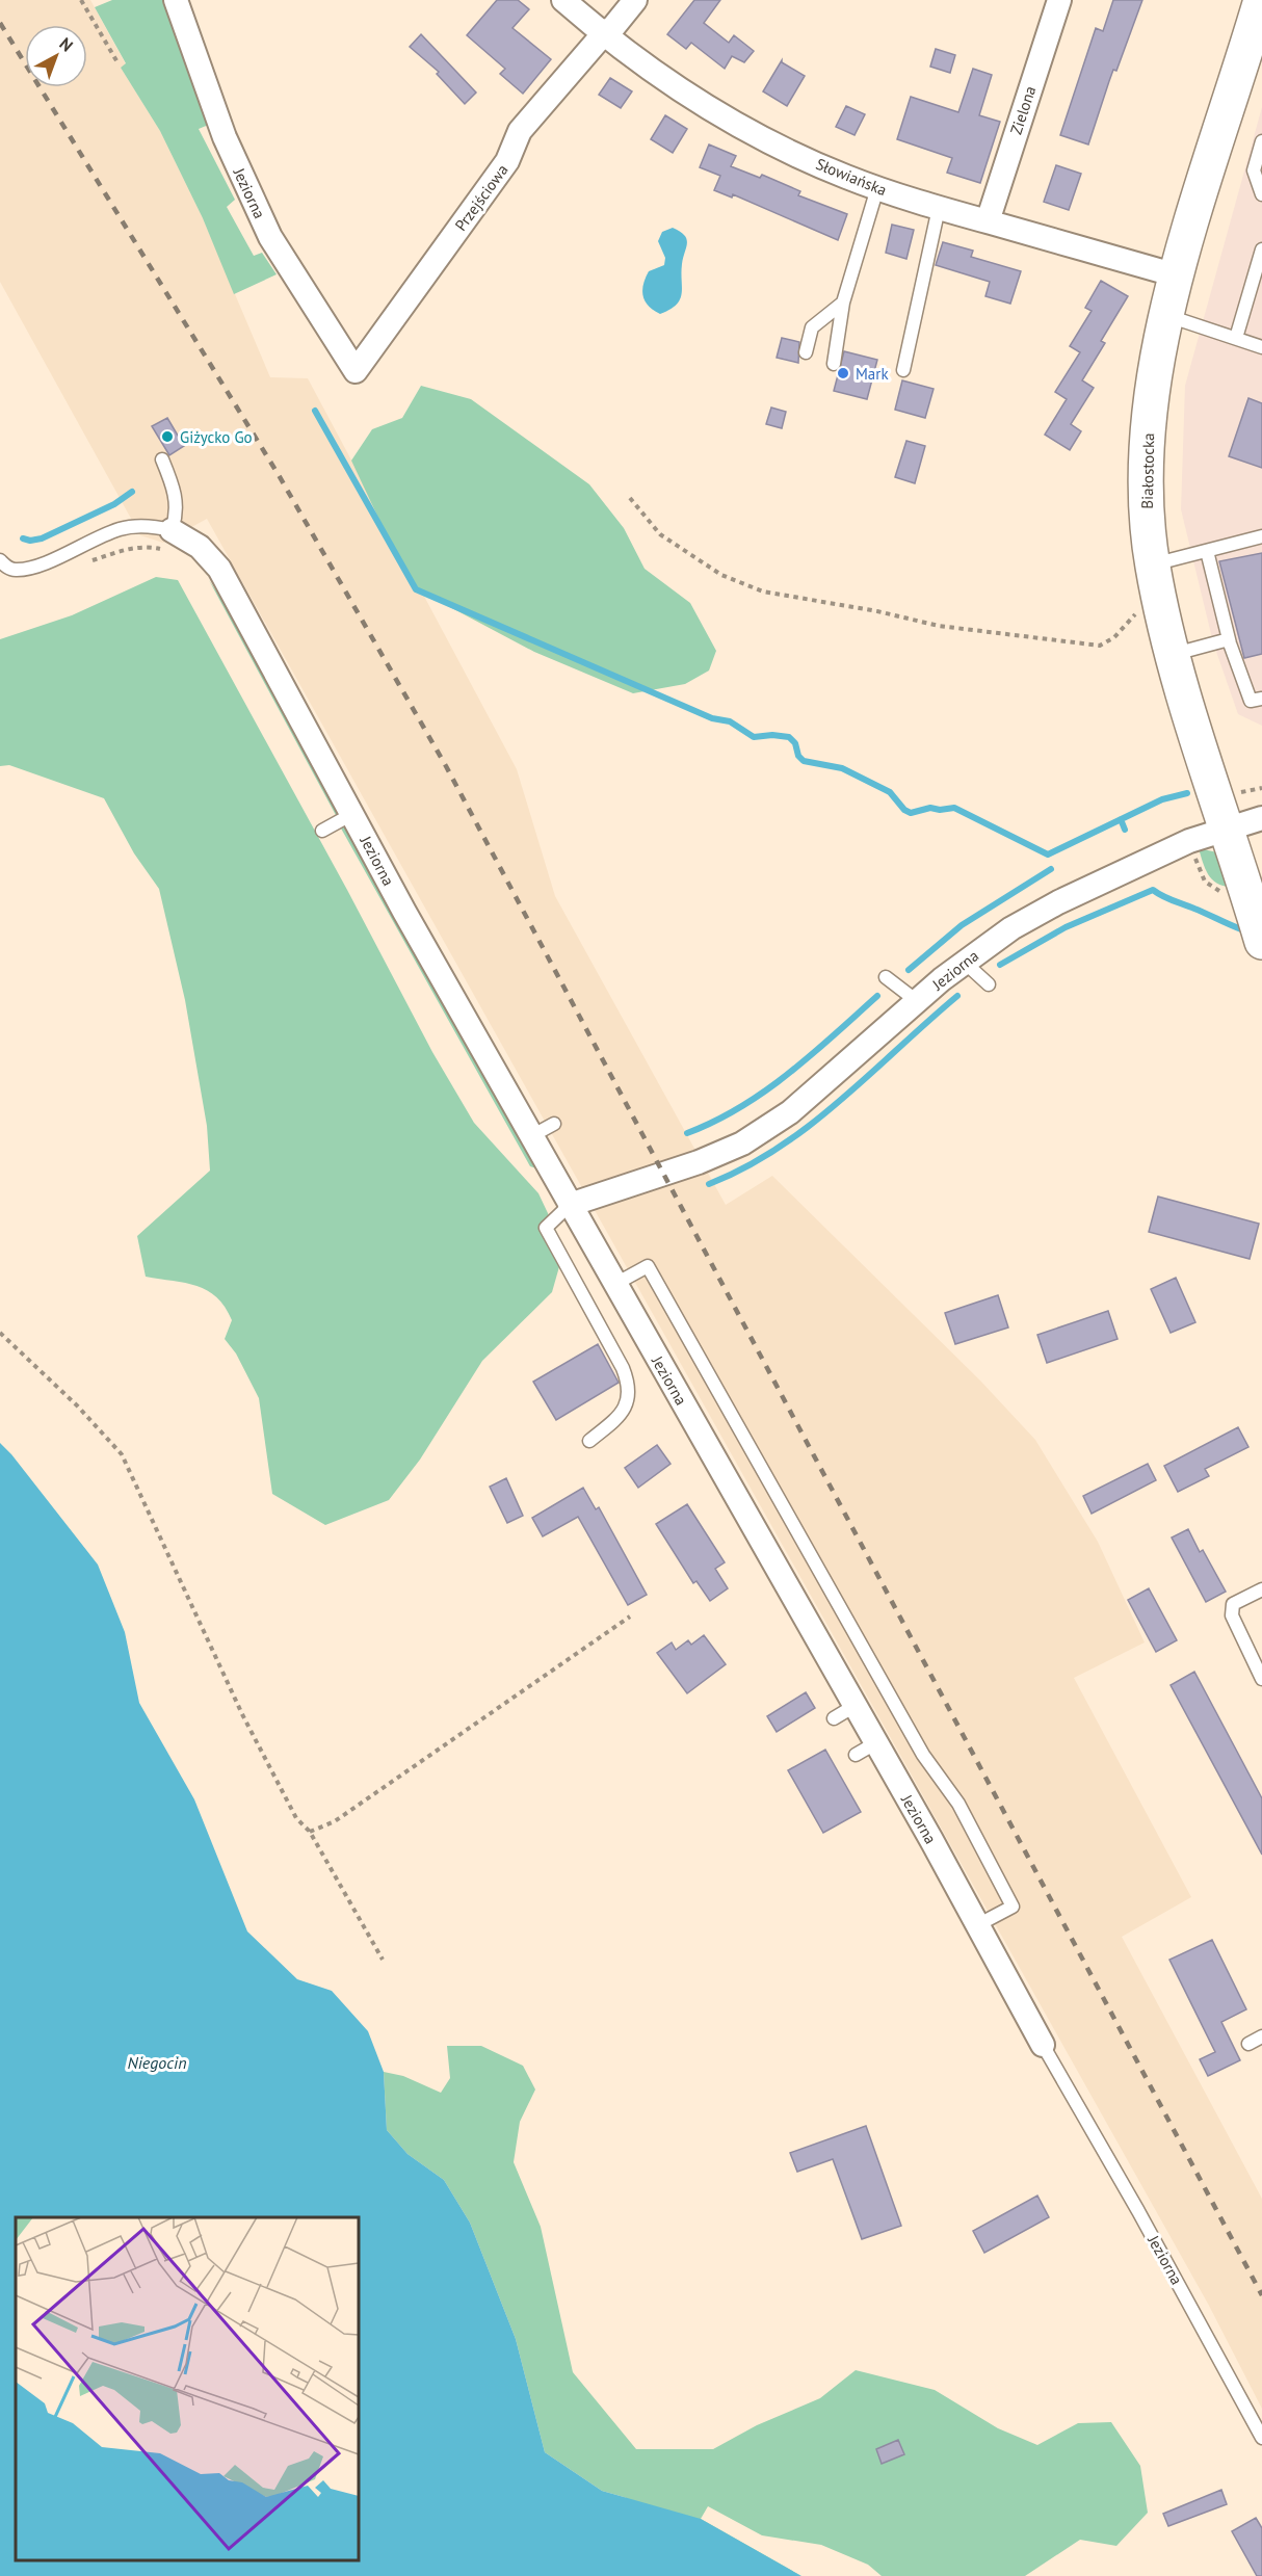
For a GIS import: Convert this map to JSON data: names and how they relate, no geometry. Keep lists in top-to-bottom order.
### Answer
{
  "streets": {
    "street": [
      "Zielona",
      "Słowiańska",
      "Jeziorna",
      "Przejściowa",
      "Białostocka"
    ]
  },
  "crossings": [
    ["Zielona", "Słowiańska"],
    ["Słowiańska", "Przejściowa"],
    ["Słowiańska", "Białostocka"],
    ["Jeziorna", "Przejściowa"],
    ["Jeziorna", "Białostocka"]
  ],
  "water": ["Niegocin"],
  "places": ["Mark", "Giżycko Go"],
  "north": "top right"
}
